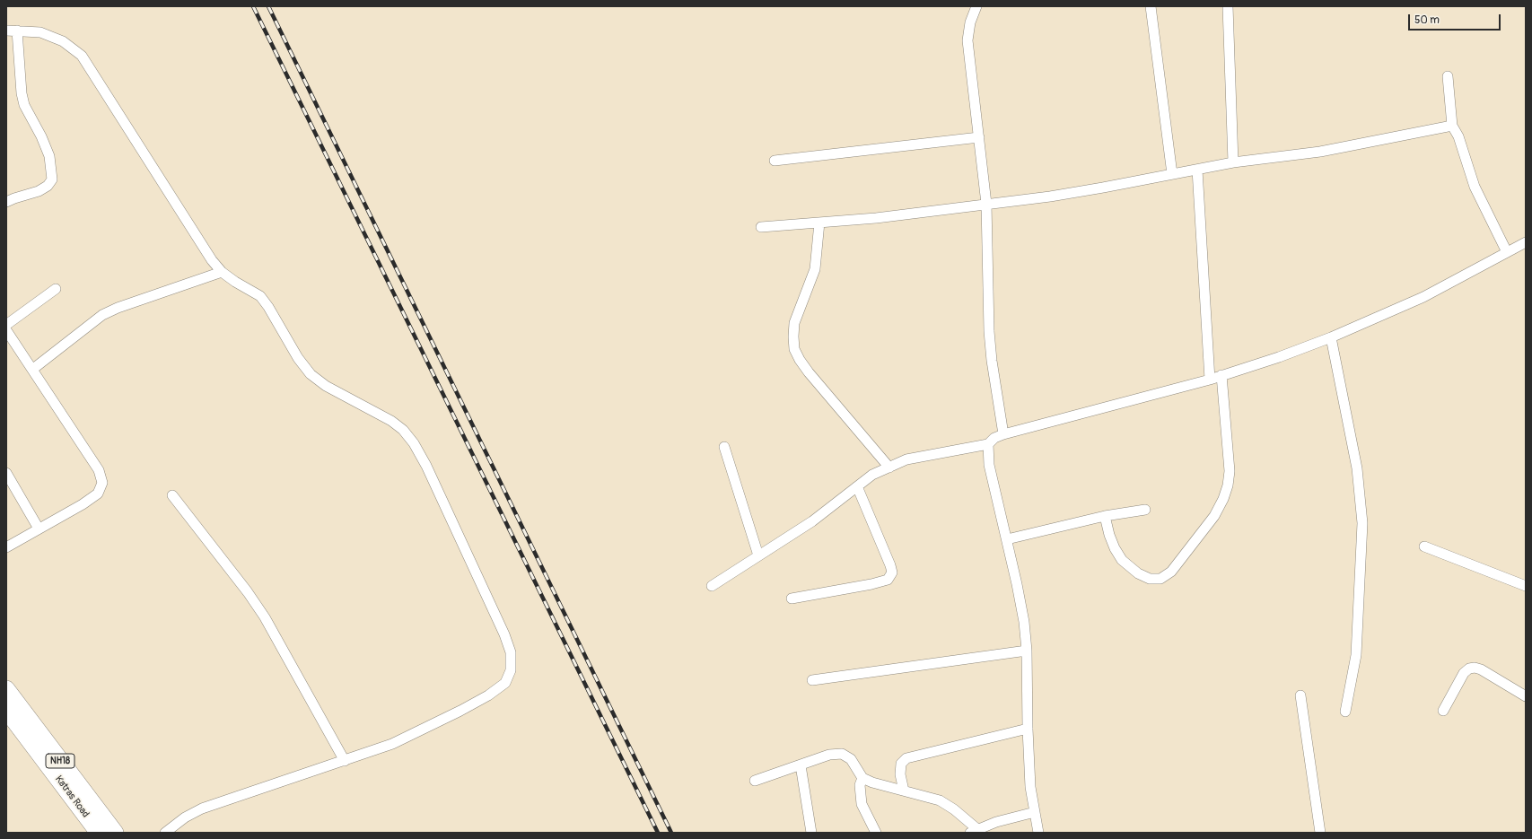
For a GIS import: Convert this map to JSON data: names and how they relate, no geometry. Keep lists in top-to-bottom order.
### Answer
{
  "streets": {
    "highway": ["NH18", "Katras Road"]
  },
  "scale_bar": "50 m"
}
